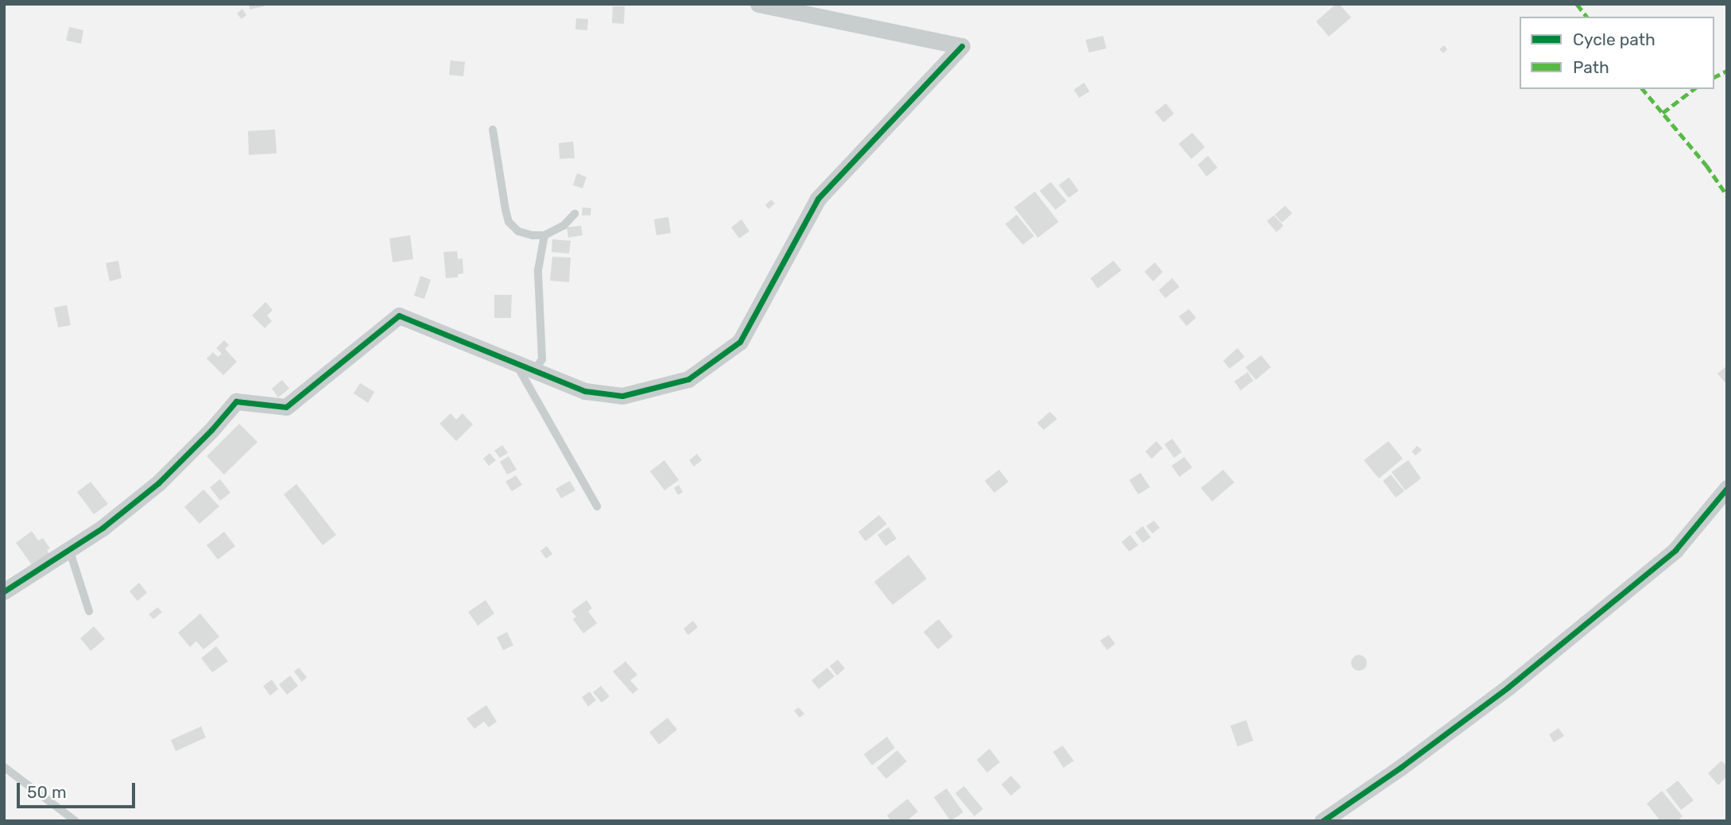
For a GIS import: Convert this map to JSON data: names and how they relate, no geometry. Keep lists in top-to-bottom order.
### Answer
{
  "legend": ["Cycle path", "Path"],
  "scale_bar": "50 m"
}
